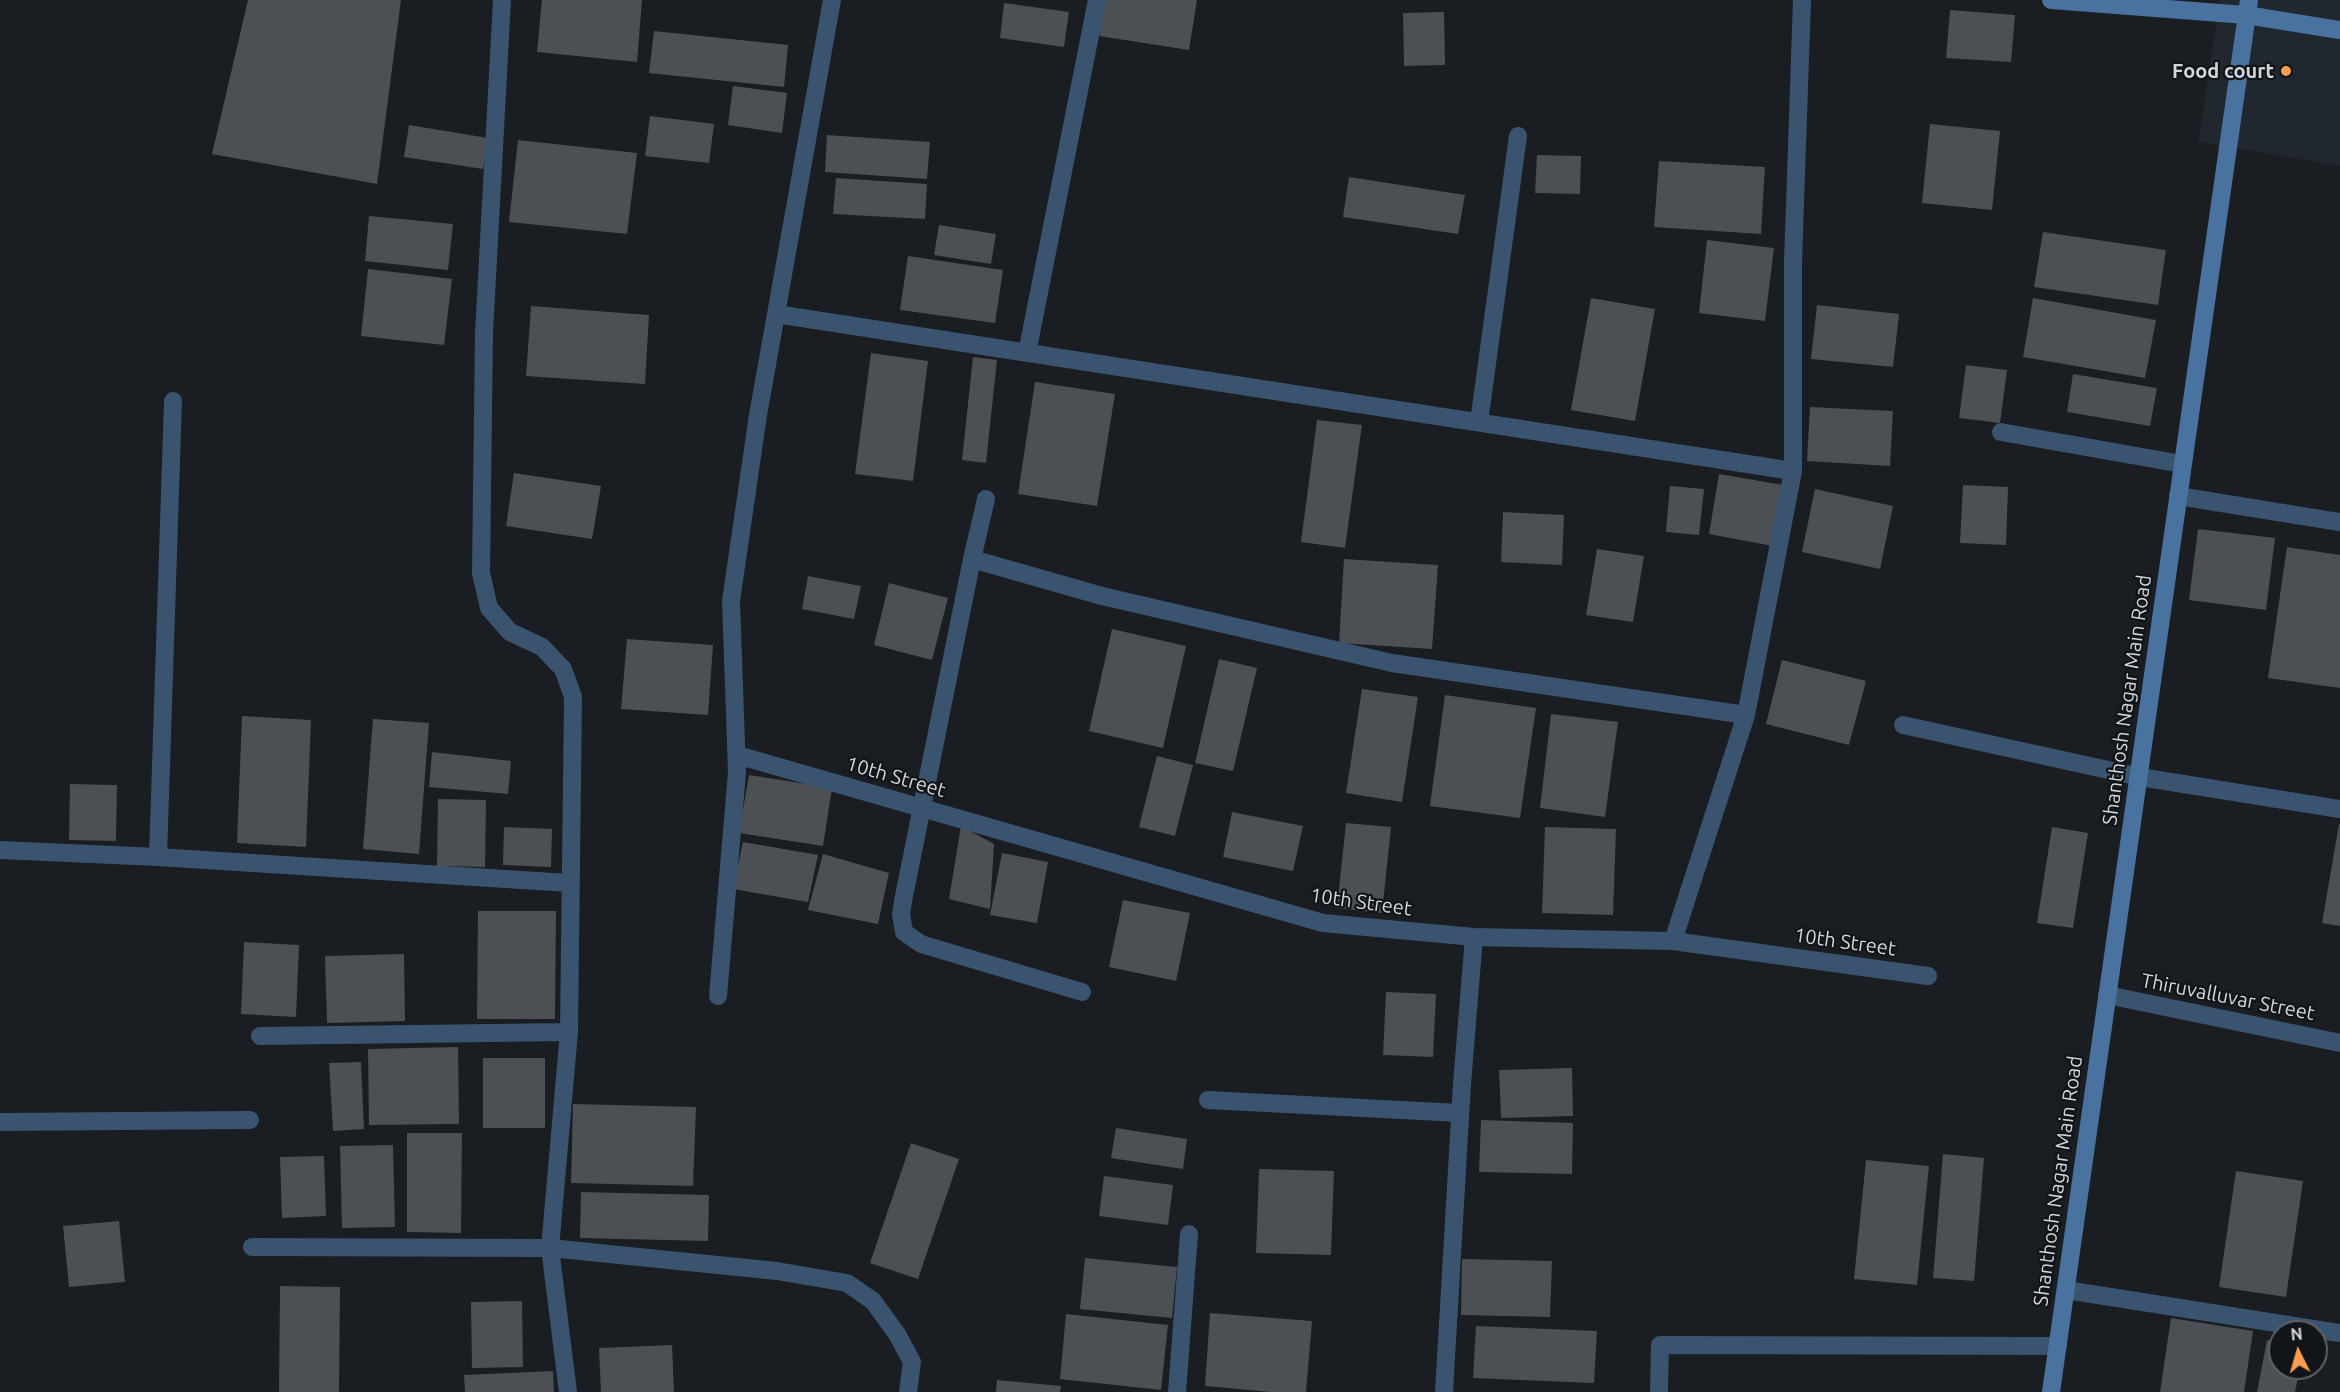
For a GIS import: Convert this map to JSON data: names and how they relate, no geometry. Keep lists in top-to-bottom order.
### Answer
{
  "streets": {
    "street": ["Shanthosh Nagar Main Road", "10th Street", "Thiruvalluvar Street"]
  },
  "crossings": [
    ["Shanthosh Nagar Main Road", "Thiruvalluvar Street"]
  ],
  "places": ["Food court"],
  "north": "top"
}
